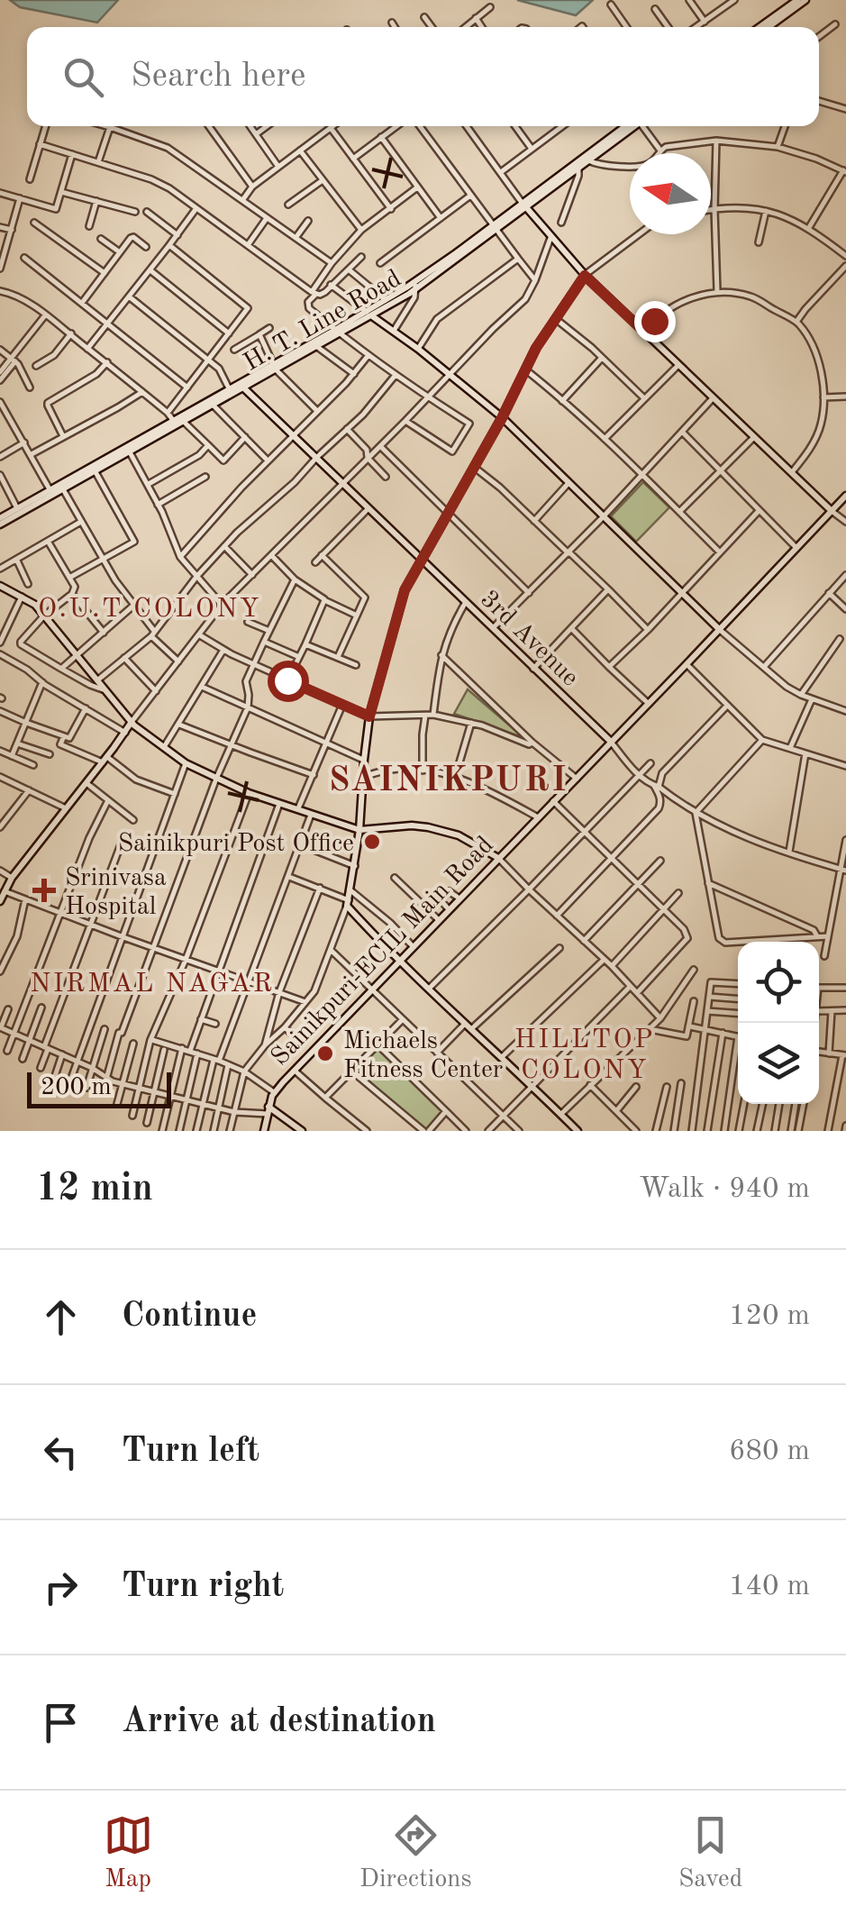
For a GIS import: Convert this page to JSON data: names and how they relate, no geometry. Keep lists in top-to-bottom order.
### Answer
{
  "streets": {
    "street": ["H. T. Line Road", "3rd Avenue", "Sainikpuri-ECIL Main Road"]
  },
  "crossings": [
    ["H. T. Line Road", "3rd Avenue"],
    ["3rd Avenue", "Sainikpuri-ECIL Main Road"]
  ],
  "districts": [
    "O.U.T COLONY",
    "SAINIKPURI",
    "NIRMAL NAGAR",
    "HILLTOP COLONY"
  ],
  "places": {
    "other": ["Sainikpuri Post Office", "Michaels Fitness Center"],
    "health": ["Srinivasa Hospital"]
  },
  "scale_bar": "200 m",
  "north": "left",
  "page": {
    "search": "Search here",
    "scale": "200 m",
    "heading": ["12 min", "Walk · 940 m"],
    "list": [
      ["Continue", "120 m"],
      ["Turn left", "680 m"],
      ["Turn right", "140 m"],
      "Arrive at destination"
    ],
    "nav": ["Map", "Directions", "Saved"]
  }
}
